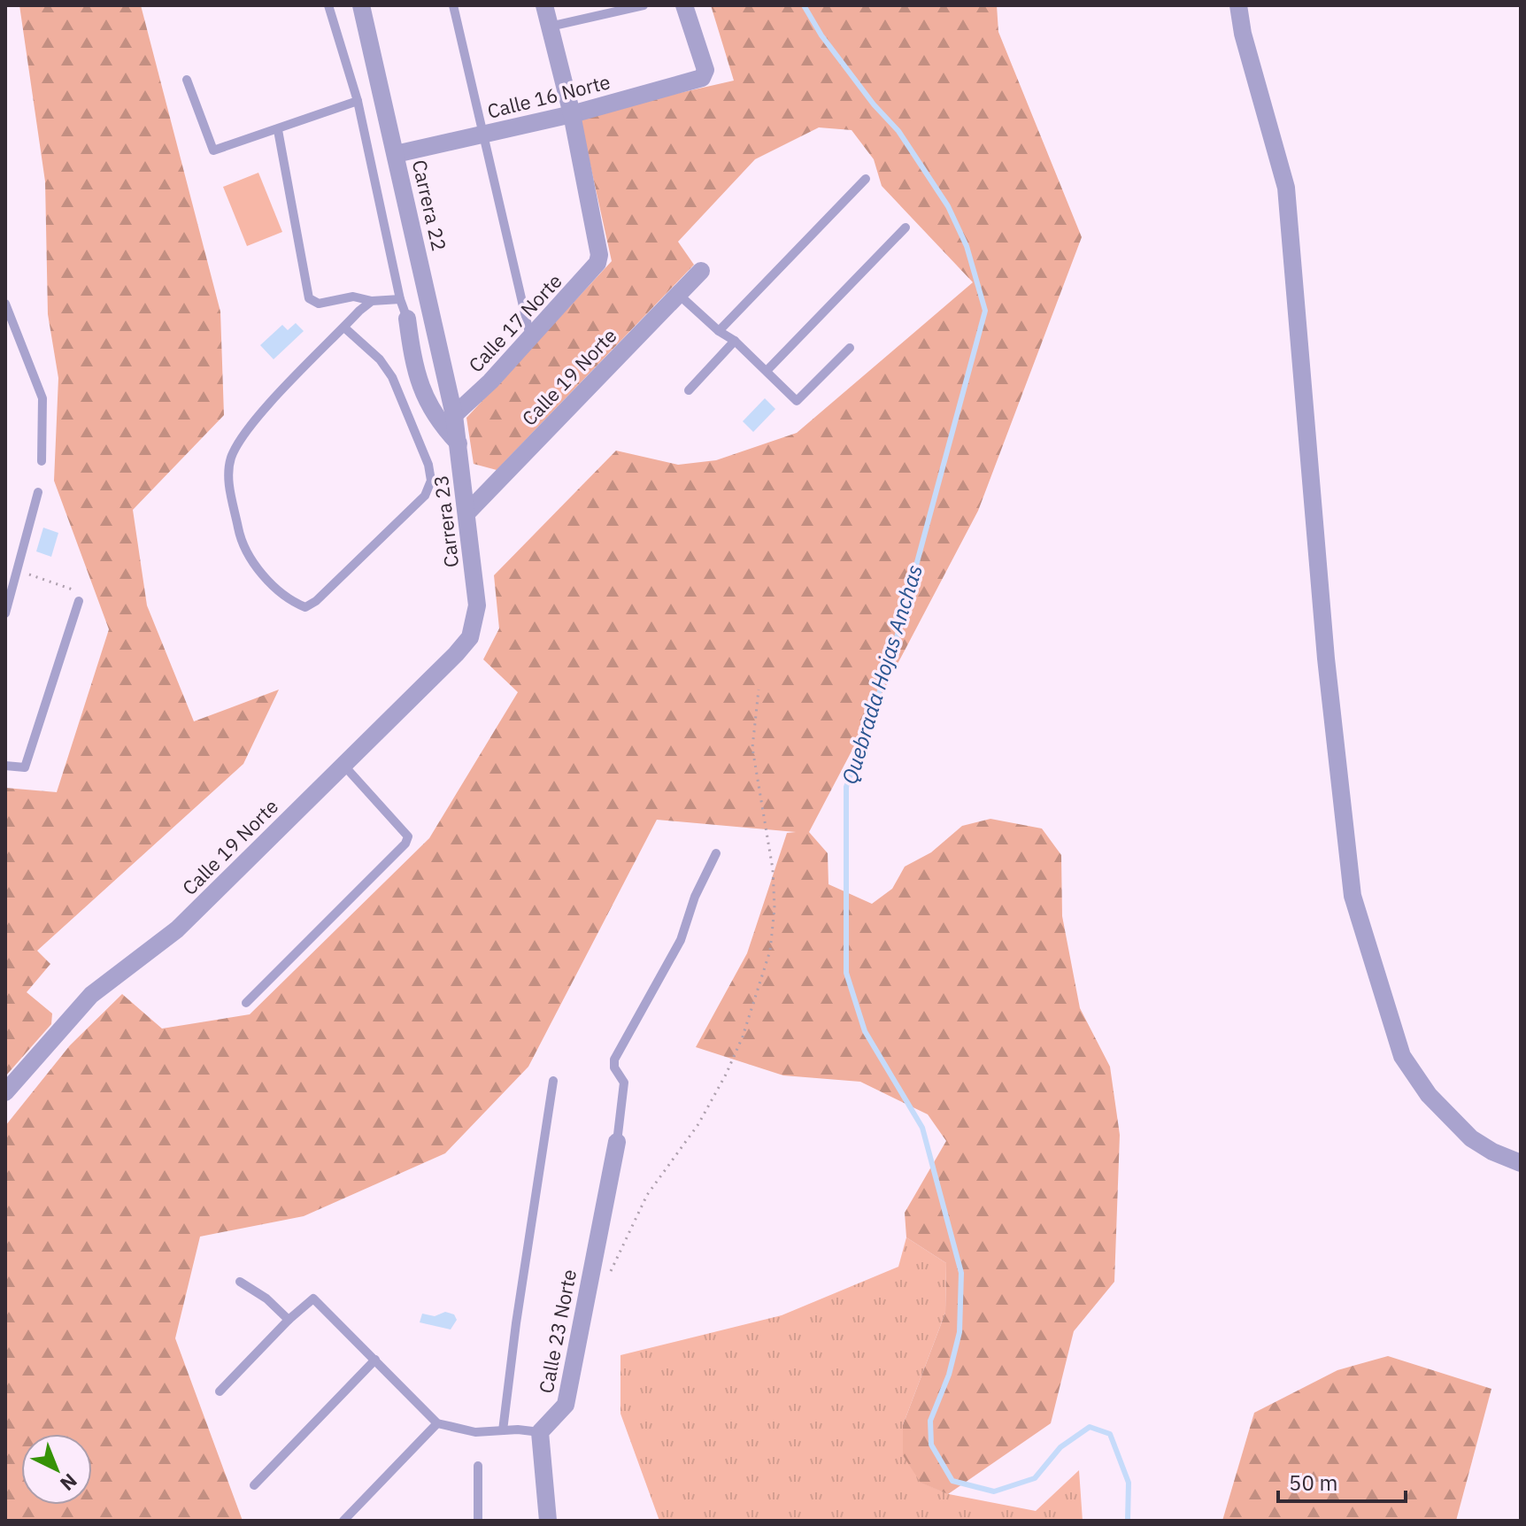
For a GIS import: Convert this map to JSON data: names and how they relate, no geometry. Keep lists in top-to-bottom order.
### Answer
{
  "streets": {
    "street": [
      "Calle 16 Norte",
      "Carrera 22",
      "Calle 17 Norte",
      "Calle 19 Norte",
      "Carrera 23",
      "Calle 23 Norte"
    ]
  },
  "crossings": [
    ["Calle 16 Norte", "Carrera 22"],
    ["Calle 16 Norte", "Calle 17 Norte"],
    ["Carrera 22", "Calle 17 Norte"],
    ["Carrera 22", "Carrera 23"],
    ["Calle 17 Norte", "Carrera 23"],
    ["Calle 19 Norte", "Carrera 23"]
  ],
  "water": ["Quebrada Hojas Anchas"],
  "scale_bar": "50 m",
  "north": "bottom right"
}
